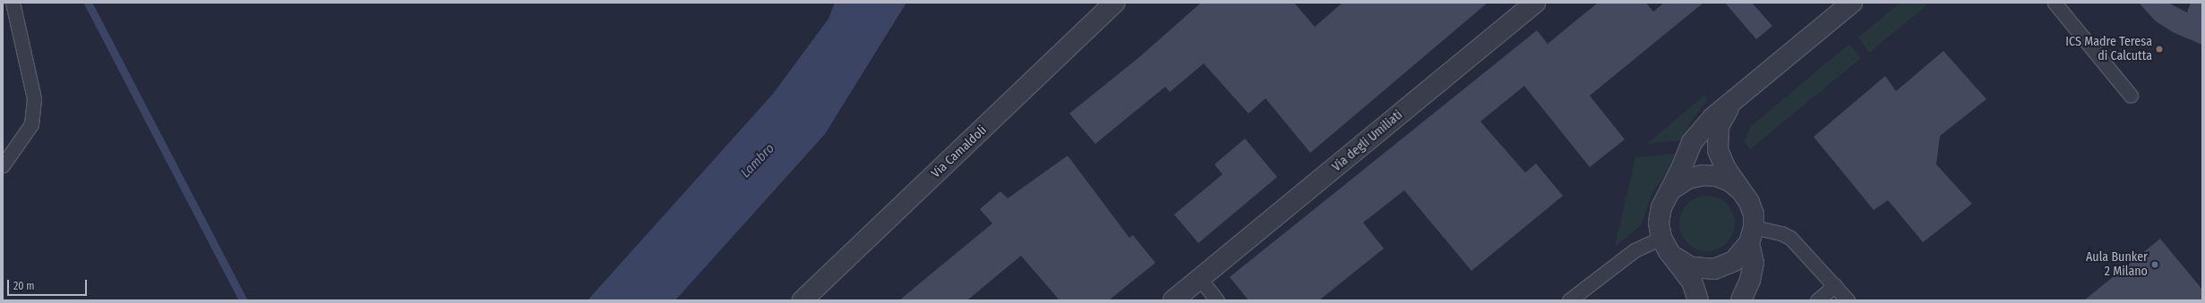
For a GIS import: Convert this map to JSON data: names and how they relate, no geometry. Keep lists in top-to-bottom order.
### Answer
{
  "streets": {
    "street": ["Via degli Umiliati", "Via Camaldoli"]
  },
  "water": ["Lambro"],
  "places": ["ICS Madre Teresa di Calcutta", "Aula Bunker 2 Milano"],
  "scale_bar": "20 m"
}
